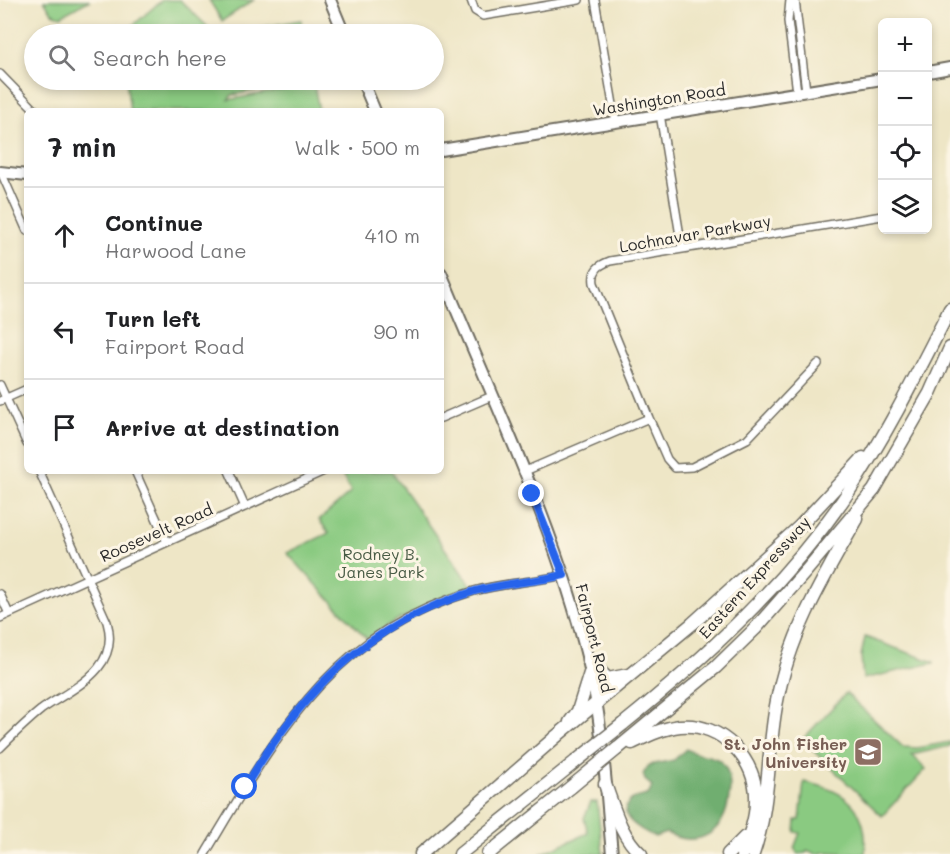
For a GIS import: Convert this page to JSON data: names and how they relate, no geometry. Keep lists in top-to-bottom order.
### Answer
{
  "streets": {
    "highway": ["Eastern Expressway"],
    "main road": ["Washington Road", "Fairport Road"],
    "street": ["Lochnavar Parkway", "Roosevelt Road"]
  },
  "parks": ["Rodney B. Janes Park"],
  "places": {
    "school or university": ["St. John Fisher University"]
  },
  "page": {
    "map_buttons": ["+", "−"],
    "search": "Search here",
    "heading": ["7 min", "Walk · 500 m"],
    "list": [
      ["Continue", "Harwood Lane", "410 m"],
      ["Turn left", "Fairport Road", "90 m"],
      "Arrive at destination"
    ]
  }
}
